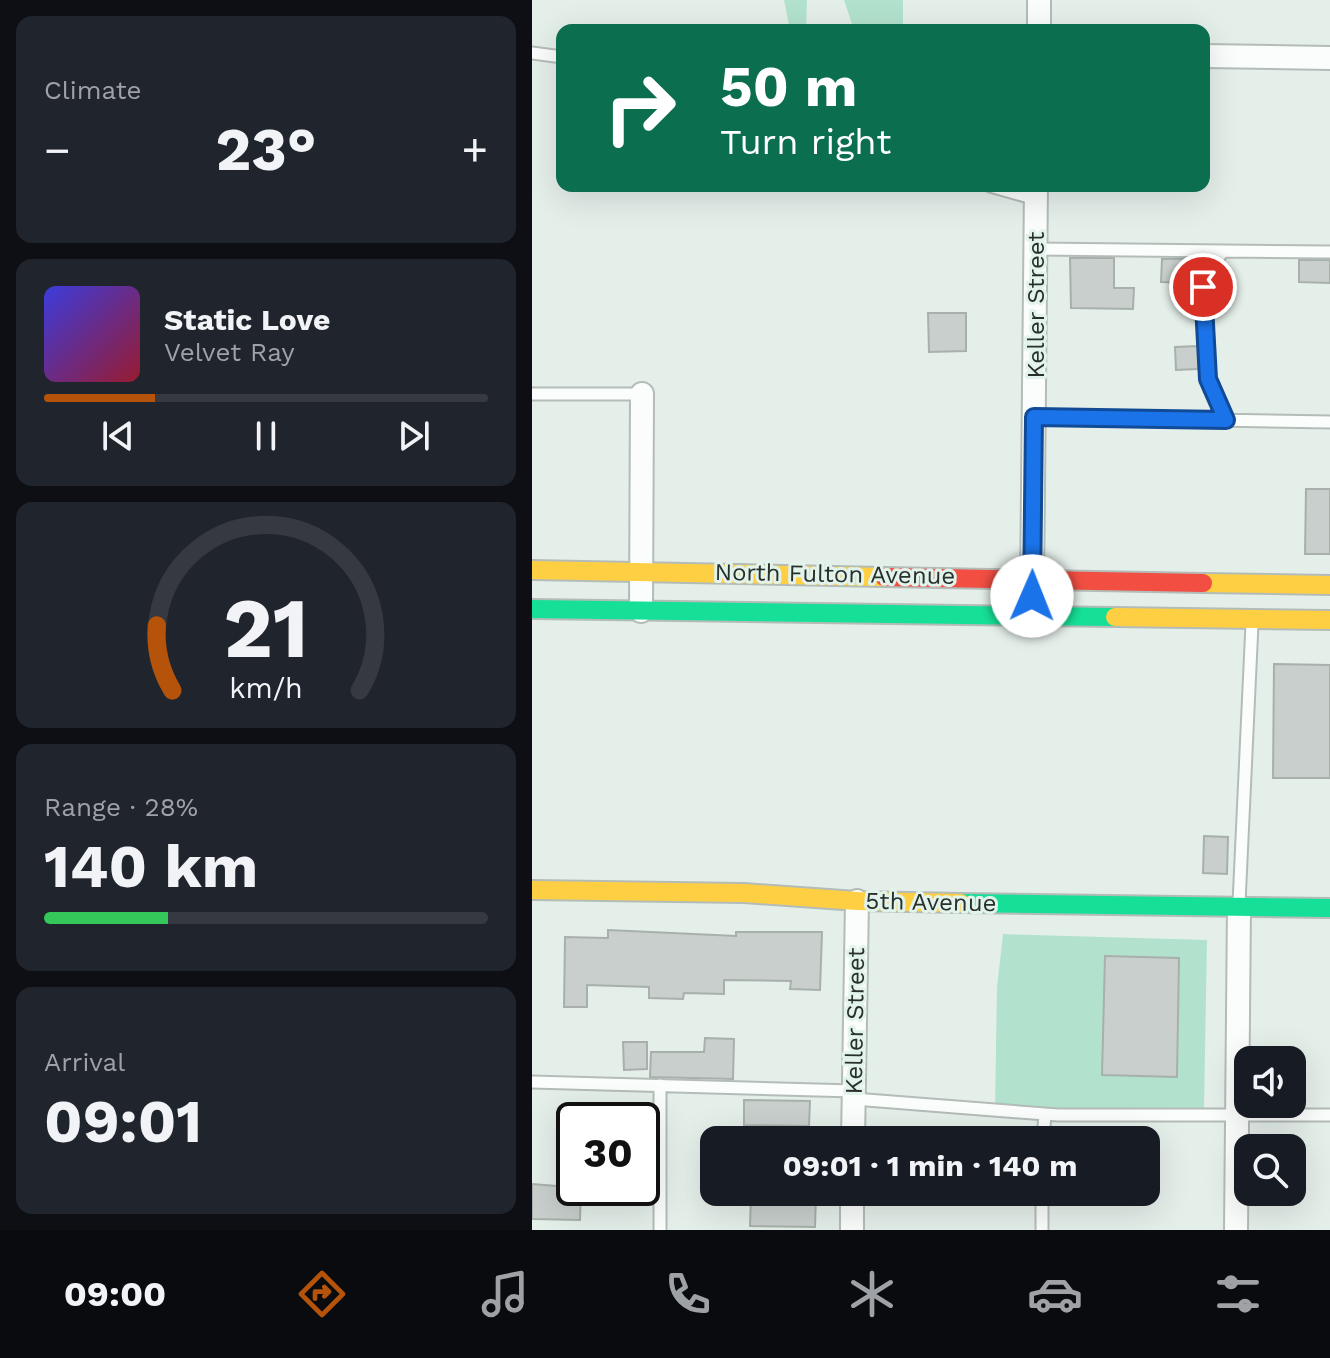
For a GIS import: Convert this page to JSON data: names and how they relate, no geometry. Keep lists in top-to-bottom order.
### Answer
{
  "streets": {
    "main road": ["North Fulton Avenue", "5th Avenue"],
    "street": ["Keller Street"]
  },
  "crossings": [
    ["Keller Street", "North Fulton Avenue"],
    ["Keller Street", "5th Avenue"]
  ],
  "page": {
    "tile": [
      "Climate",
      ["Range · 28%", "140 km"],
      ["Arrival", "09:01"]
    ],
    "turn": ["50 m", "Turn right"],
    "heat": ["−", "23°", "+"],
    "song": ["Static Love", "Velvet Ray"],
    "limit": "30",
    "trip": "09:01 · 1 min · 140 m",
    "tabs": "09:00",
    "gauge": ["21", "km/h"]
  }
}
